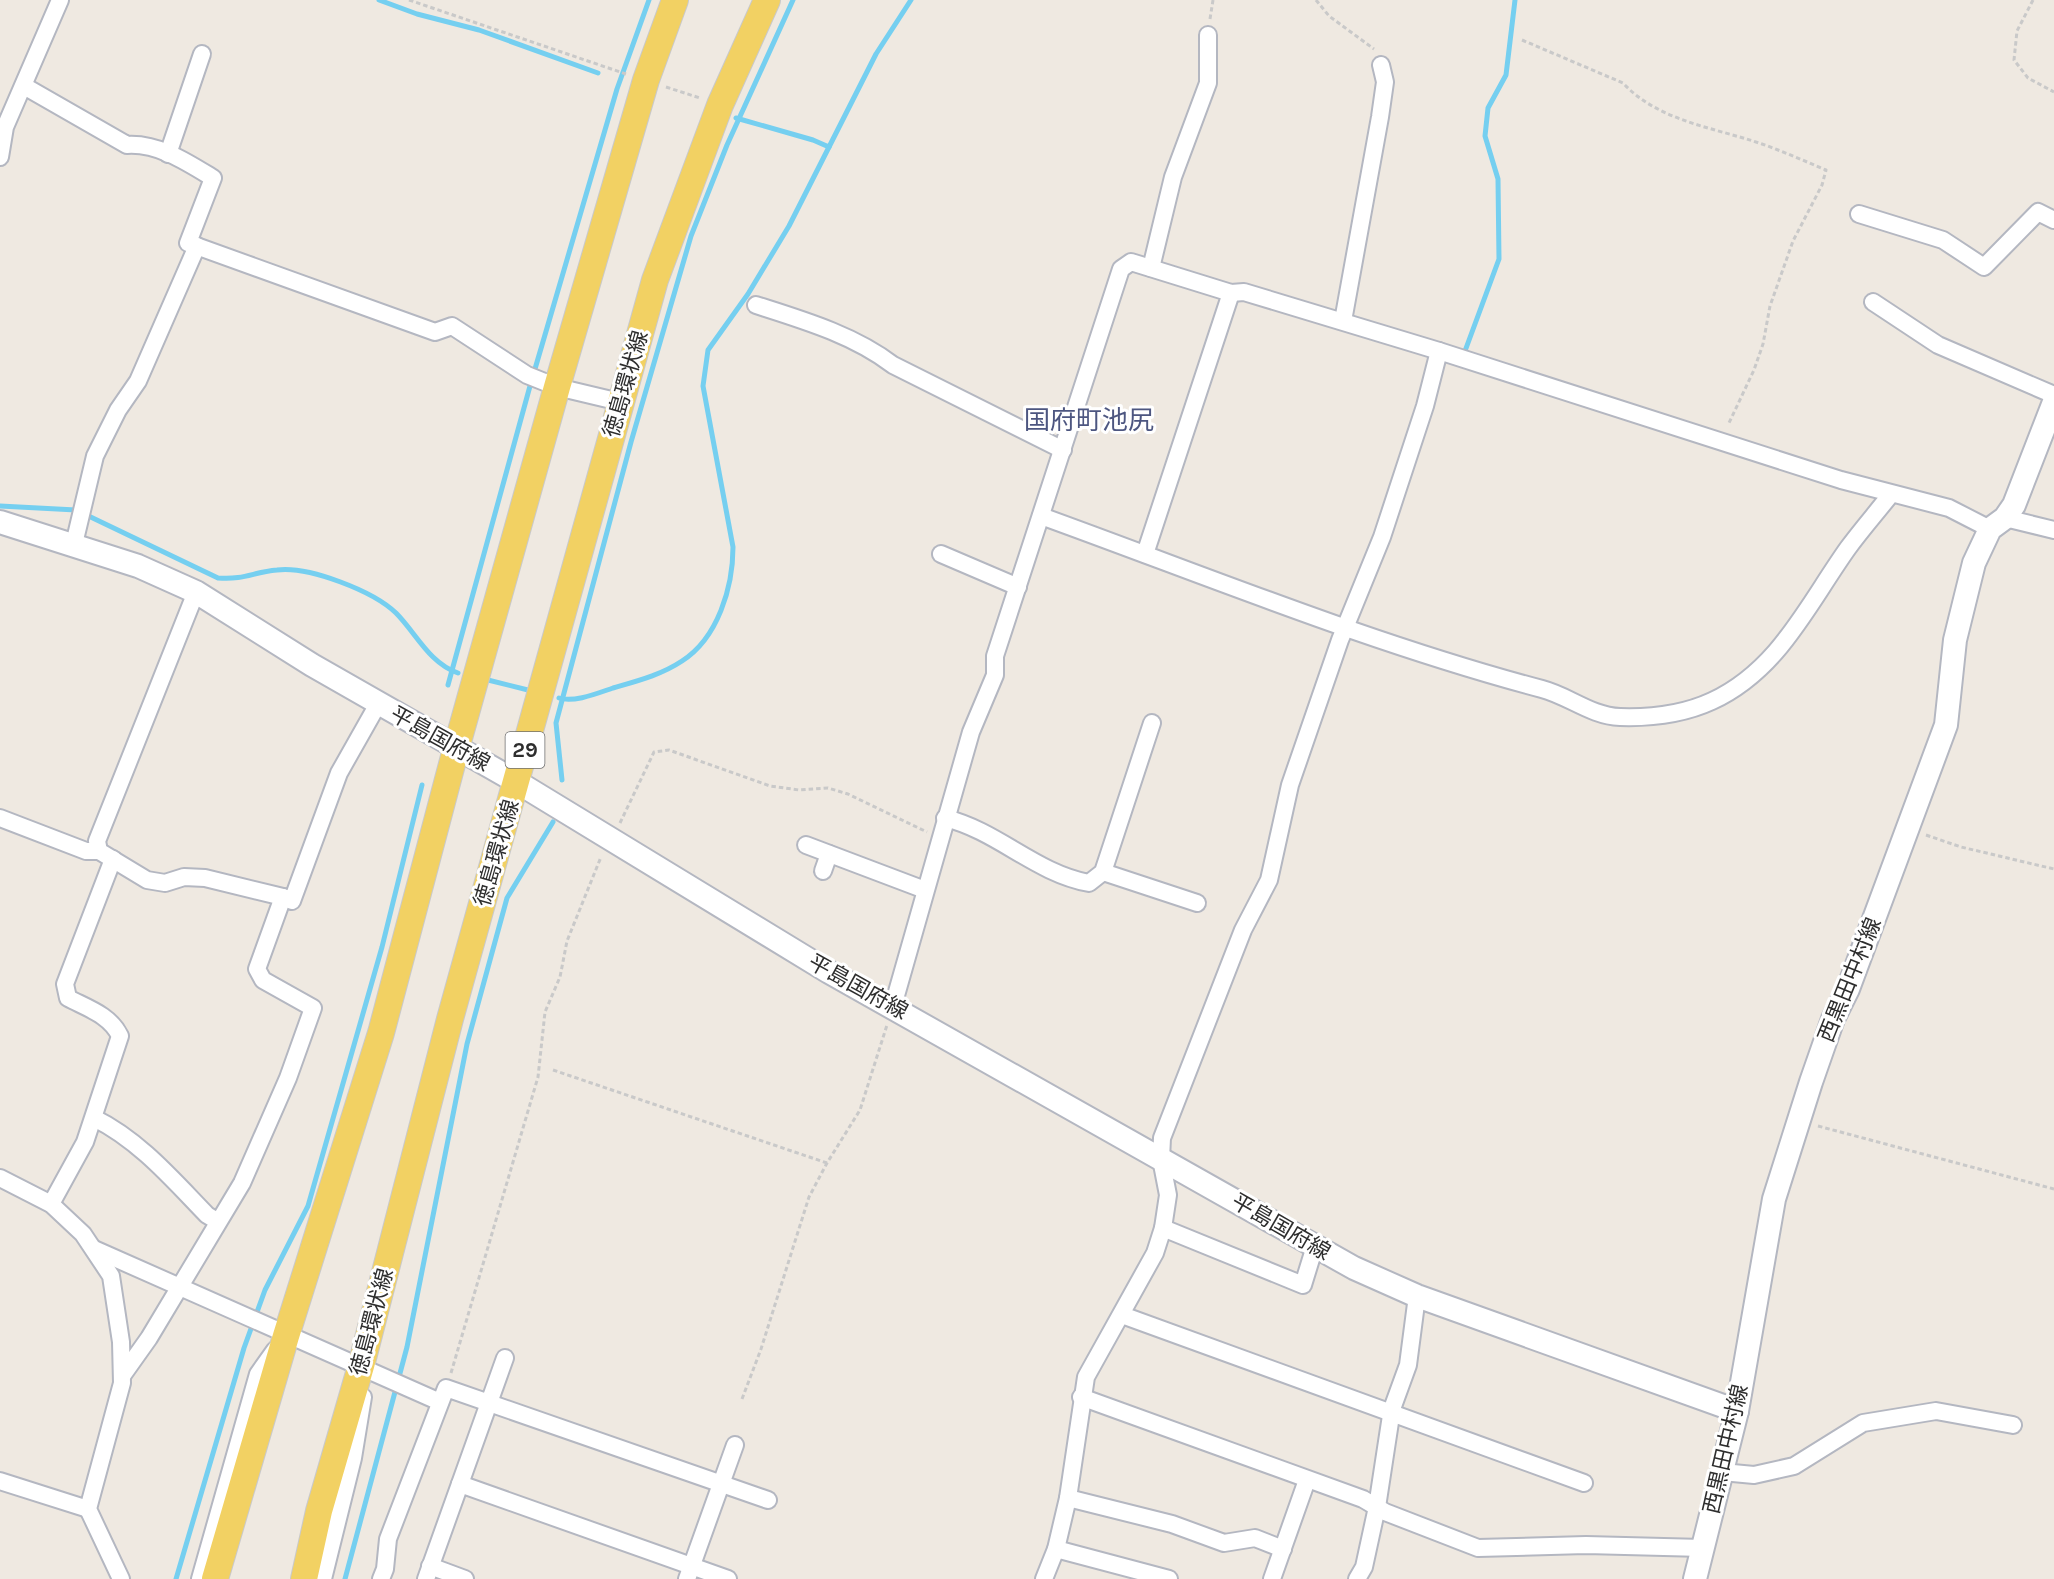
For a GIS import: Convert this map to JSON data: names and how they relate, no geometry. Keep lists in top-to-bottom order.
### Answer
{
  "streets": {
    "main road": [
      "徳島環状線",
      "平島国府線",
      "29",
      "西黒田中村線"
    ]
  },
  "crossings": [
    ["徳島環状線", "平島国府線"],
    ["平島国府線", "西黒田中村線"]
  ],
  "districts": ["国府町池尻"]
}
